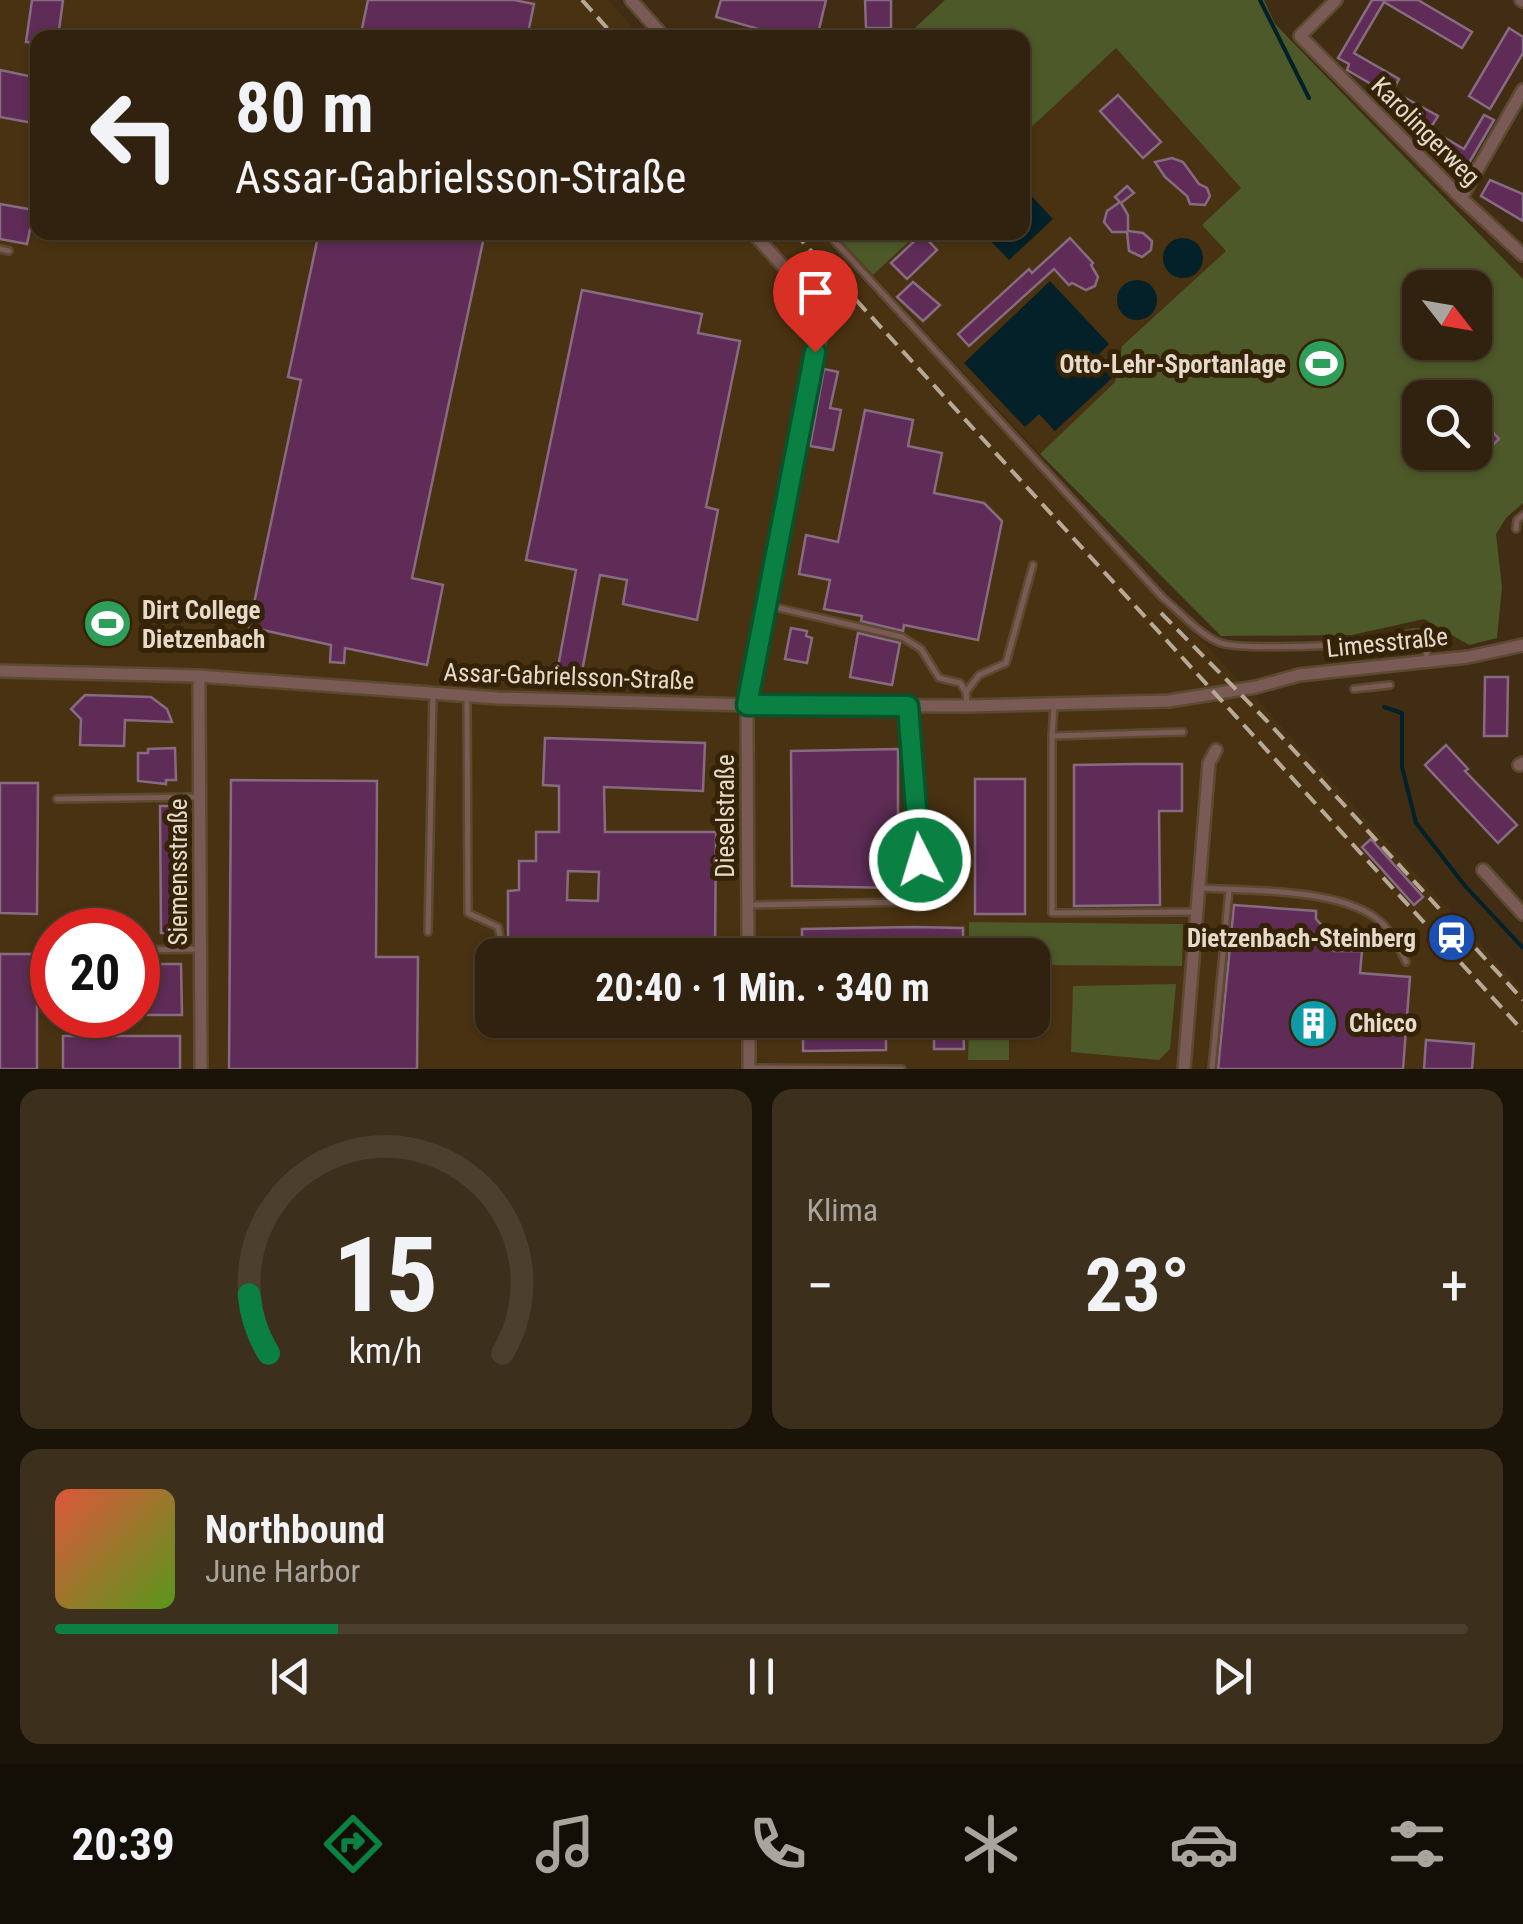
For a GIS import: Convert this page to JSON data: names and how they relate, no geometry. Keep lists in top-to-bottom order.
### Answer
{
  "streets": {
    "street": [
      "Karolingerweg",
      "Limesstraße",
      "Assar-Gabrielsson-Straße",
      "Dieselstraße",
      "Siemensstraße"
    ]
  },
  "crossings": [
    ["Limesstraße", "Assar-Gabrielsson-Straße"],
    ["Assar-Gabrielsson-Straße", "Dieselstraße"],
    ["Assar-Gabrielsson-Straße", "Siemensstraße"]
  ],
  "places": {
    "sports": ["Otto-Lehr-Sportanlage", "Dirt College Dietzenbach"],
    "station": ["Dietzenbach-Steinberg"],
    "building": ["Chicco"]
  },
  "north": "bottom right",
  "page": {
    "turn": ["80 m", "Assar-Gabrielsson-Straße"],
    "limit": "20",
    "trip": "20:40 · 1 Min. · 340 m",
    "tile": "Klima",
    "heat": ["−", "23°", "+"],
    "song": ["Northbound", "June Harbor"],
    "tabs": "20:39",
    "gauge": ["15", "km/h"]
  }
}
